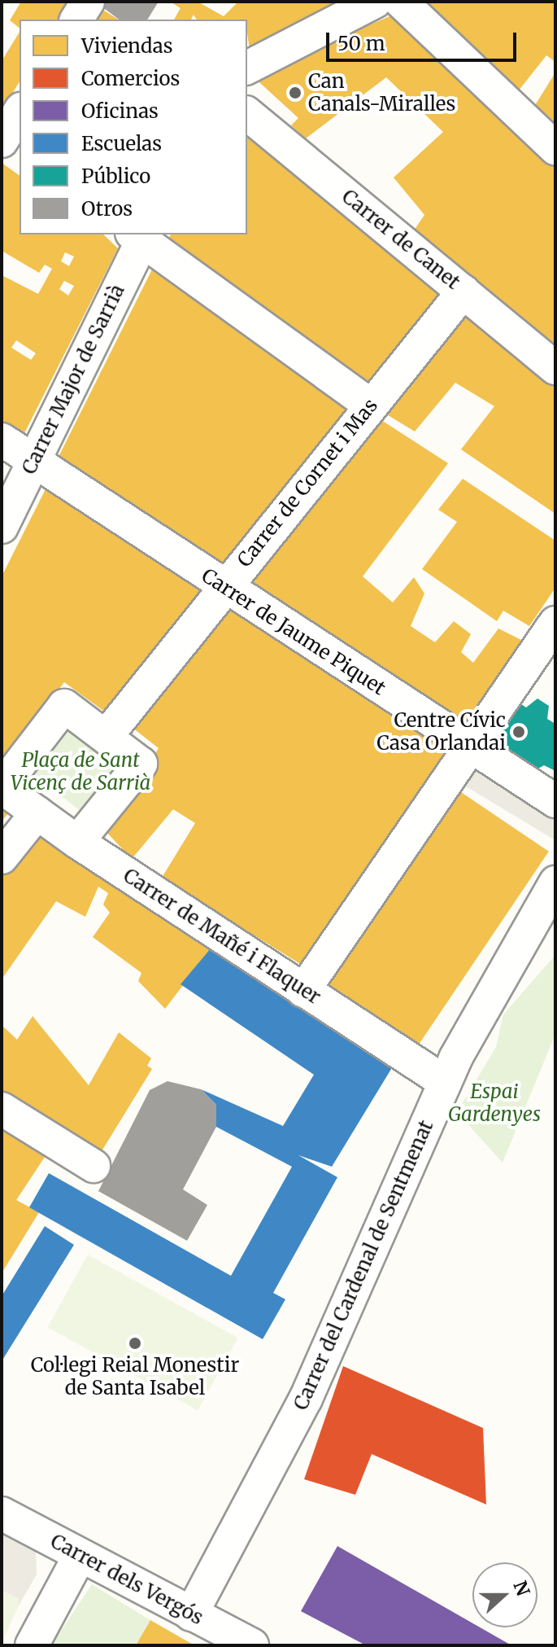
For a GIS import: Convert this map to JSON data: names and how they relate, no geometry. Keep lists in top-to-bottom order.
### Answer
{
  "streets": {
    "street": [
      "Carrer de Canet",
      "Carrer Major de Sarrià",
      "Carrer de Cornet i Mas",
      "Carrer de Jaume Piquet",
      "Carrer de Mañé i Flaquer",
      "Carrer del Cardenal de Sentmenat",
      "Carrer dels Vergós"
    ]
  },
  "crossings": [
    ["Carrer de Canet", "Carrer de Cornet i Mas"],
    ["Carrer Major de Sarrià", "Carrer de Jaume Piquet"],
    ["Carrer de Cornet i Mas", "Carrer de Jaume Piquet"],
    ["Carrer de Mañé i Flaquer", "Carrer del Cardenal de Sentmenat"],
    ["Carrer del Cardenal de Sentmenat", "Carrer dels Vergós"]
  ],
  "parks": ["Plaça de Sant Vicenç de Sarrià", "Espai Gardenyes"],
  "places": ["Can Canals-Miralles", "Centre Cívic Casa Orlandai", "Col·legi Reial Monestir de Santa Isabel"],
  "legend": [
    "Viviendas",
    "Comercios",
    "Oficinas",
    "Escuelas",
    "Público",
    "Otros"
  ],
  "scale_bar": "50 m",
  "north": "right"
}
